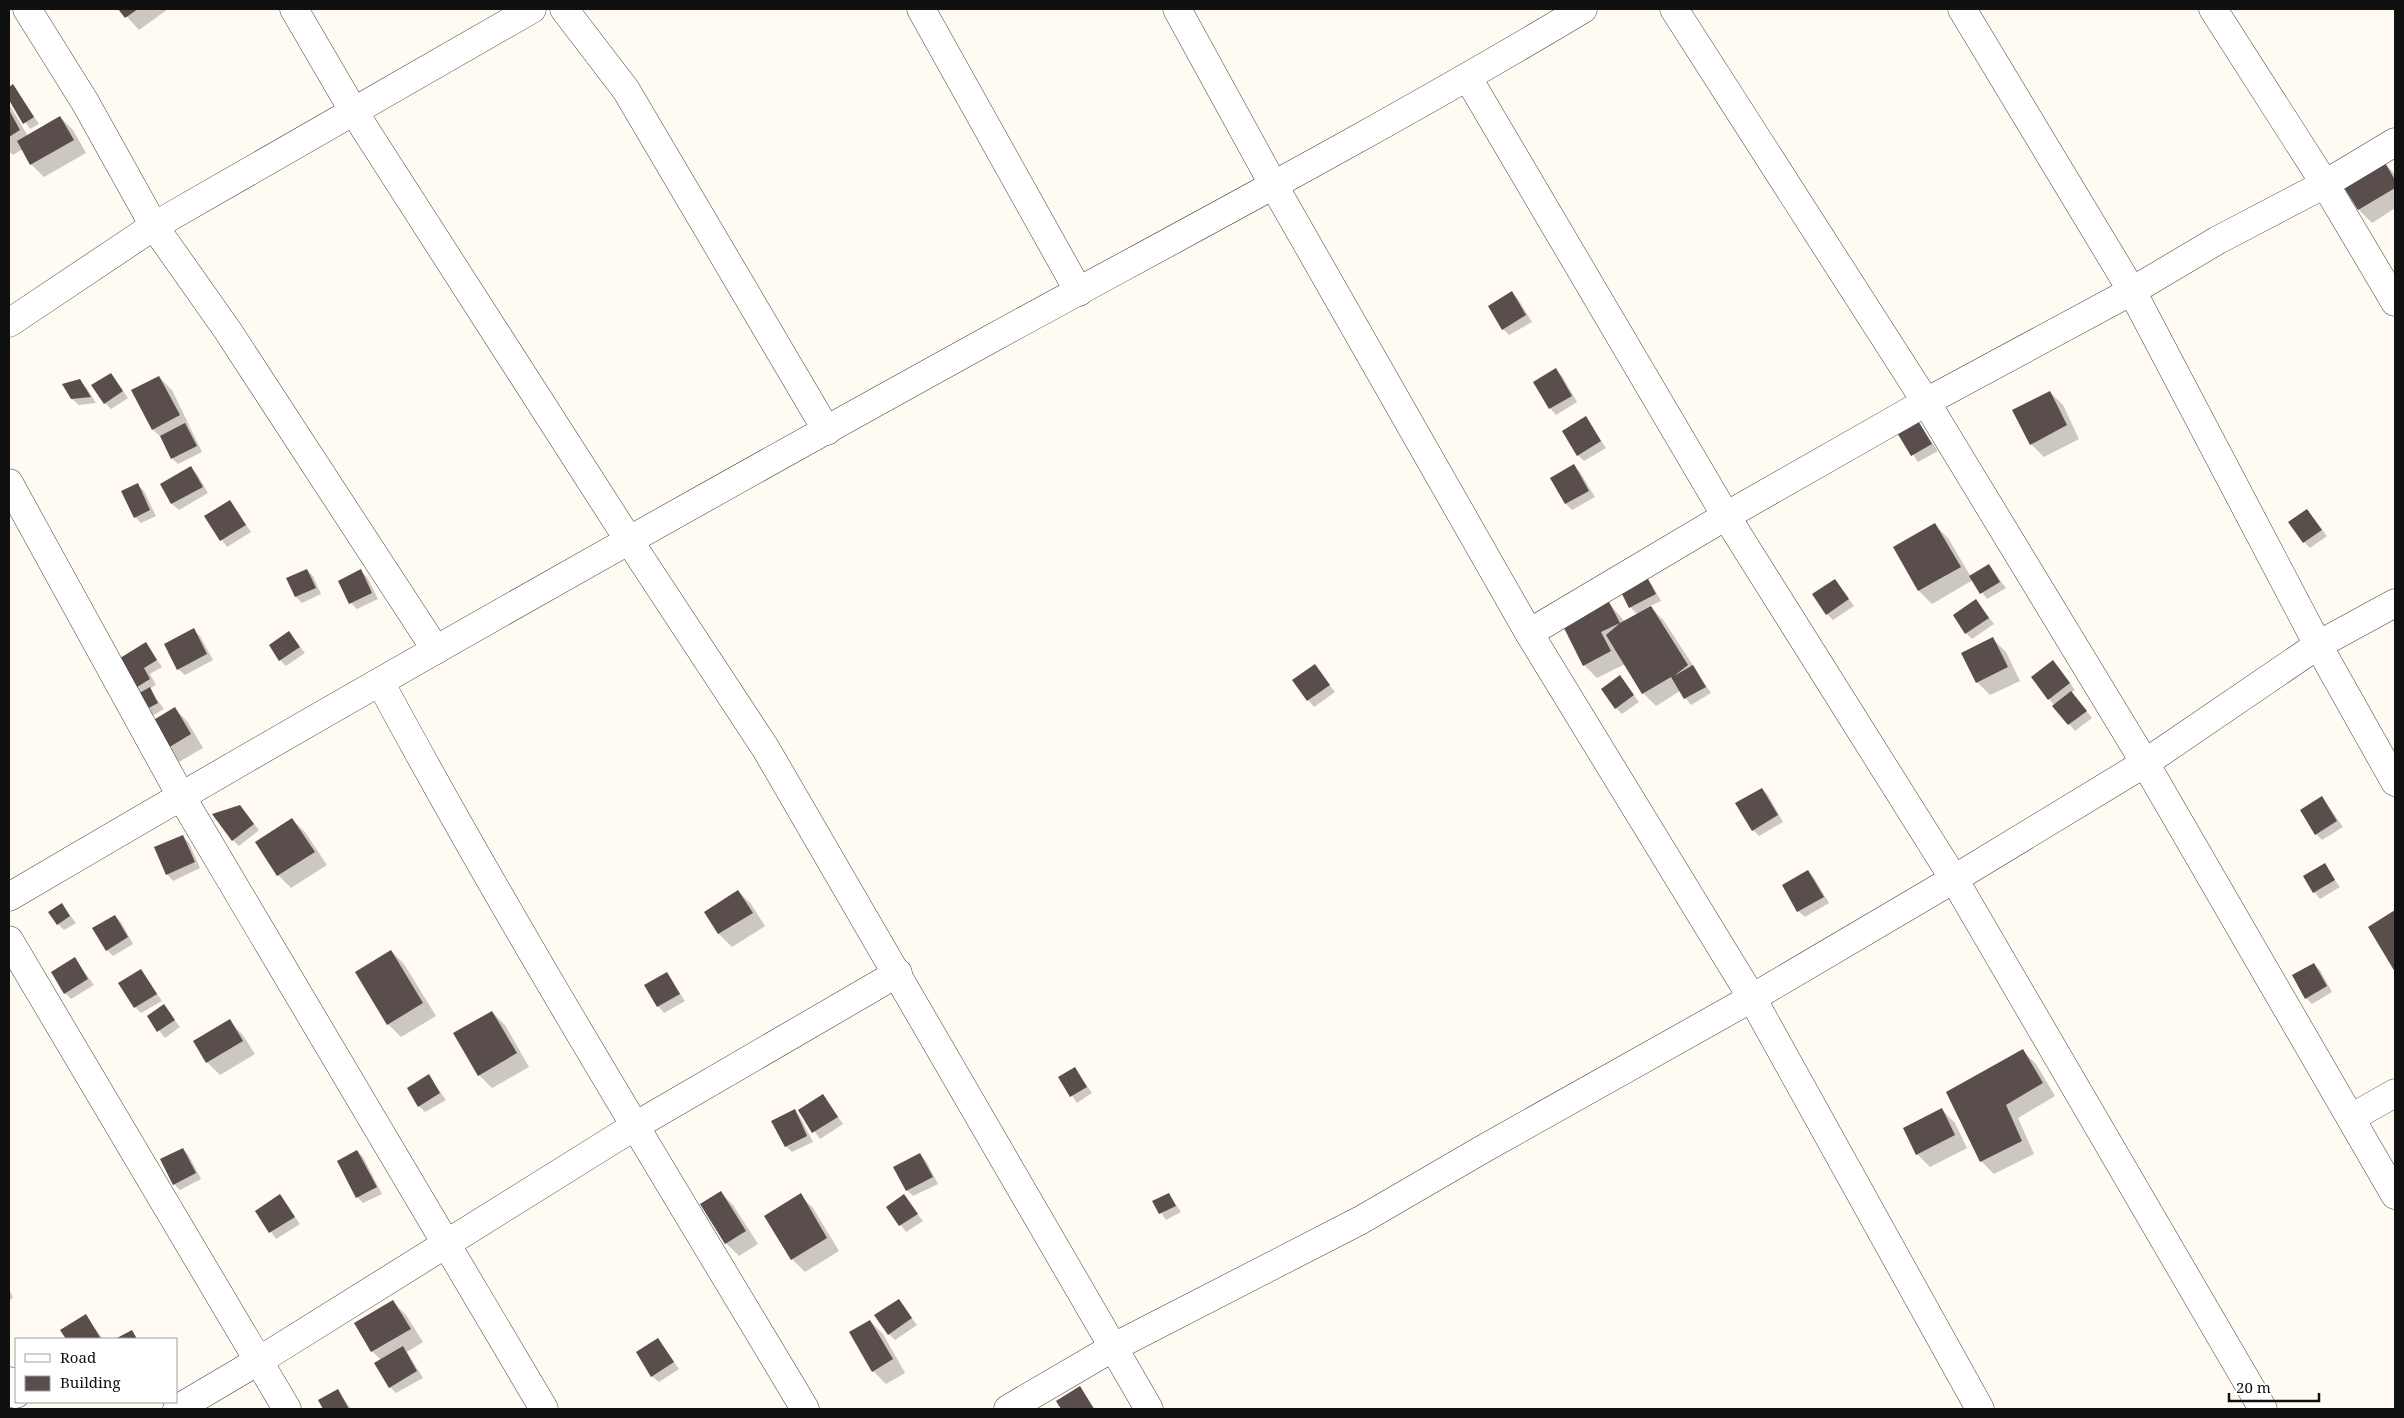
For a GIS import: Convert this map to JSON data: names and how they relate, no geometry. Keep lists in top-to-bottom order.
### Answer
{
  "legend": ["Road", "Building"],
  "scale_bar": "20 m"
}
